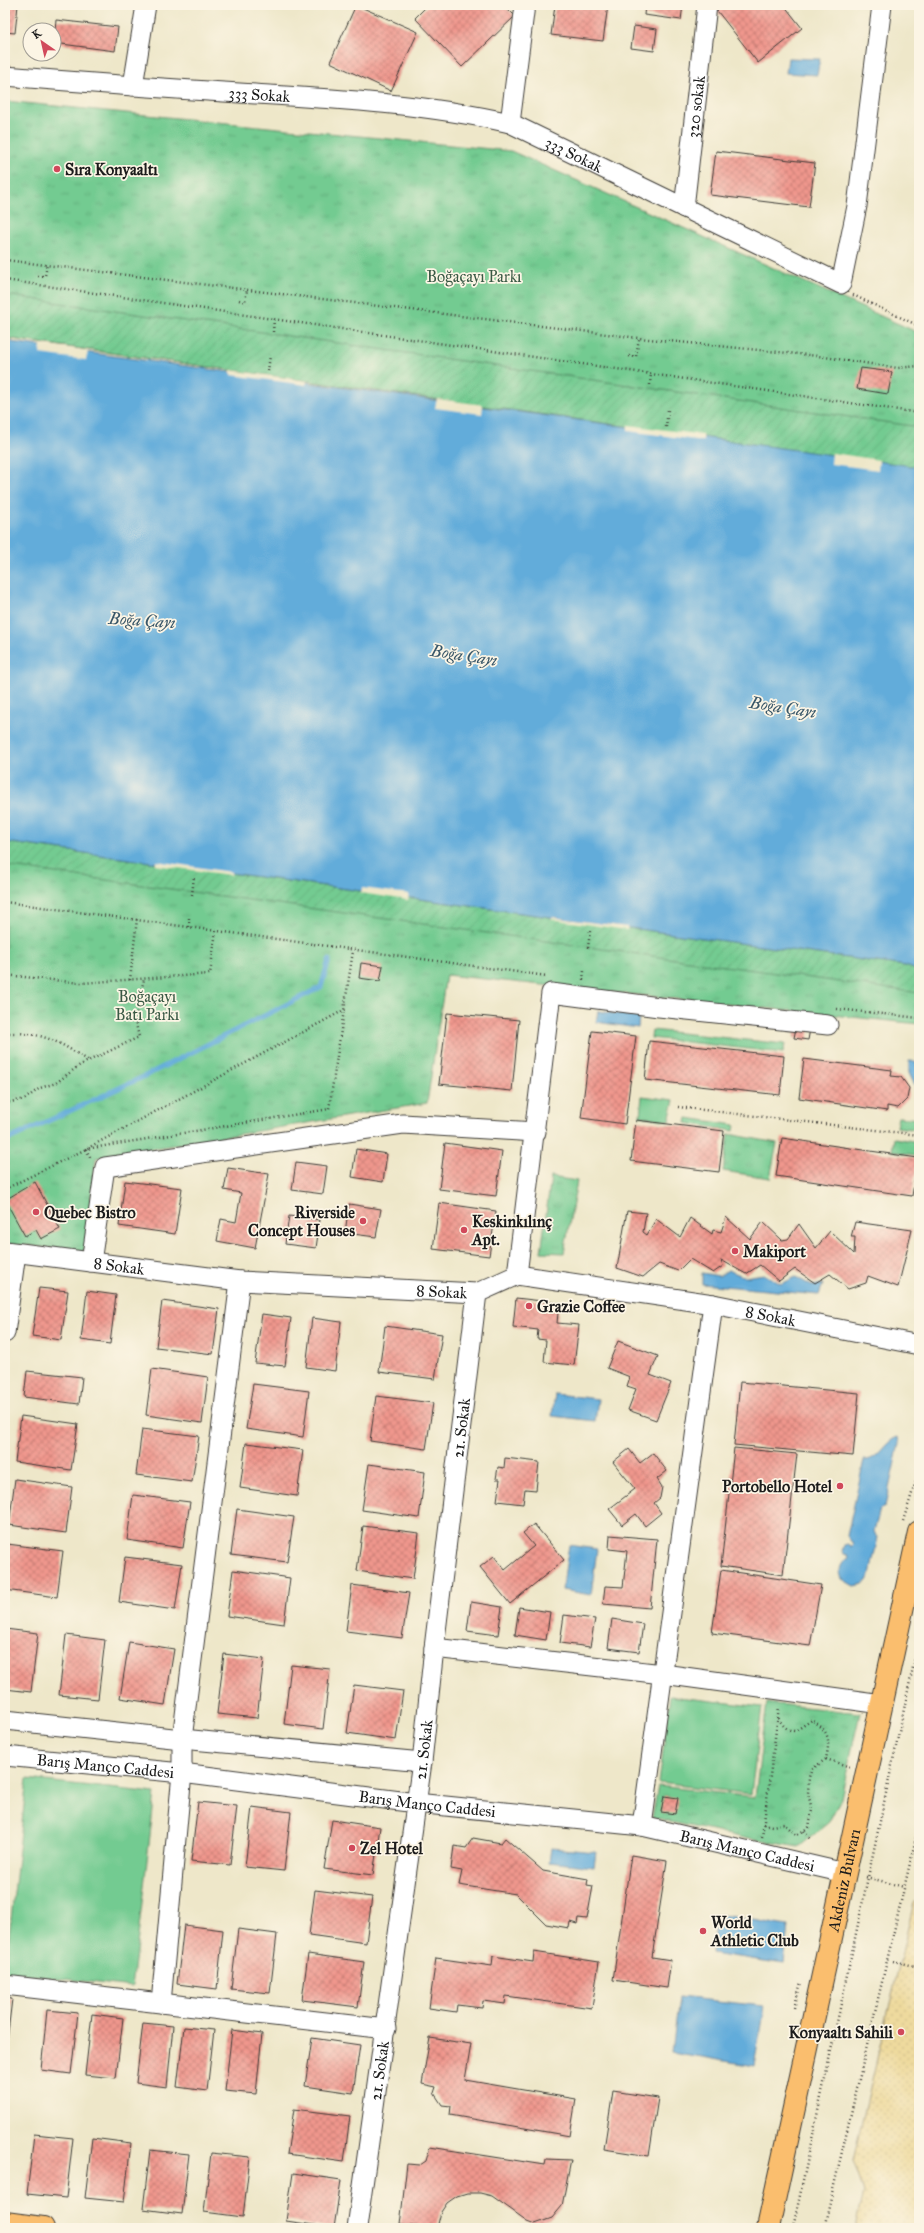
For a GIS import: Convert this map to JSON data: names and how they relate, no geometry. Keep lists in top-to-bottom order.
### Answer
{
  "streets": {
    "main road": ["Akdeniz Bulvarı"],
    "street": [
      "333 Sokak",
      "320 sokak",
      "8 Sokak",
      "21. Sokak",
      "Barış Manço Caddesi"
    ]
  },
  "crossings": [
    ["333 Sokak", "320 sokak"],
    ["8 Sokak", "21. Sokak"],
    ["21. Sokak", "Barış Manço Caddesi"],
    ["Barış Manço Caddesi", "Akdeniz Bulvarı"]
  ],
  "water": ["Boğa Çayı"],
  "parks": ["Boğaçayı Parkı", "Boğaçayı Batı Parkı"],
  "places": [
    "Sıra Konyaaltı",
    "Quebec Bistro",
    "Riverside Concept Houses",
    "Keskinkılınç Apt.",
    "Makiport",
    "Grazie Coffee",
    "Portobello Hotel",
    "Zel Hotel",
    "World Athletic Club",
    "Konyaaltı Sahili"
  ],
  "north": "top left"
}
